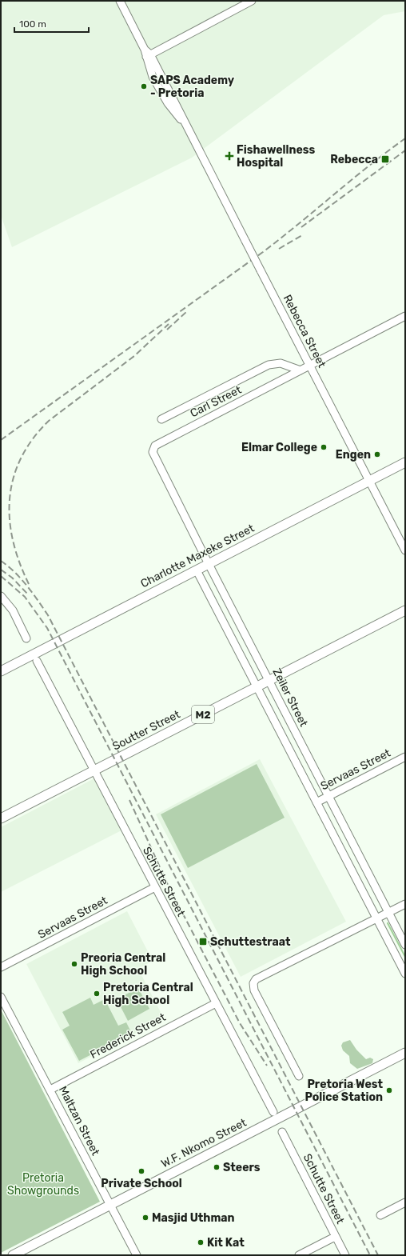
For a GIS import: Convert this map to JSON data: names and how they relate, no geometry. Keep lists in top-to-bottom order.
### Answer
{
  "streets": {
    "main road": [
      "Charlotte Maxeke Street",
      "M2",
      "Soutter Street",
      "W.F. Nkomo Street"
    ],
    "street": [
      "Rebecca Street",
      "Carl Street",
      "Zeiler Street",
      "Servaas Street",
      "Schutte Street",
      "Frederick Street",
      "Maltzan Street"
    ]
  },
  "crossings": [
    ["Rebecca Street", "Carl Street"],
    ["Rebecca Street", "Charlotte Maxeke Street"],
    ["Carl Street", "Zeiler Street"],
    ["Charlotte Maxeke Street", "Zeiler Street"],
    ["Zeiler Street", "Soutter Street"],
    ["Zeiler Street", "Servaas Street"],
    ["Soutter Street", "Schutte Street"],
    ["Servaas Street", "Schutte Street"],
    ["Schutte Street", "Frederick Street"],
    ["Frederick Street", "Maltzan Street"],
    ["Maltzan Street", "W.F. Nkomo Street"]
  ],
  "parks": ["Pretoria Showgrounds"],
  "places": {
    "other": [
      "SAPS Academy - Pretoria",
      "Elmar College",
      "Engen",
      "Preoria Central High School",
      "Pretoria Central High School",
      "Pretoria West Police Station",
      "Steers",
      "Private School",
      "Masjid Uthman",
      "Kit Kat"
    ],
    "health": ["Fishawellness Hospital"],
    "transit": ["Rebecca", "Schuttestraat"]
  },
  "scale_bar": "100 m"
}
